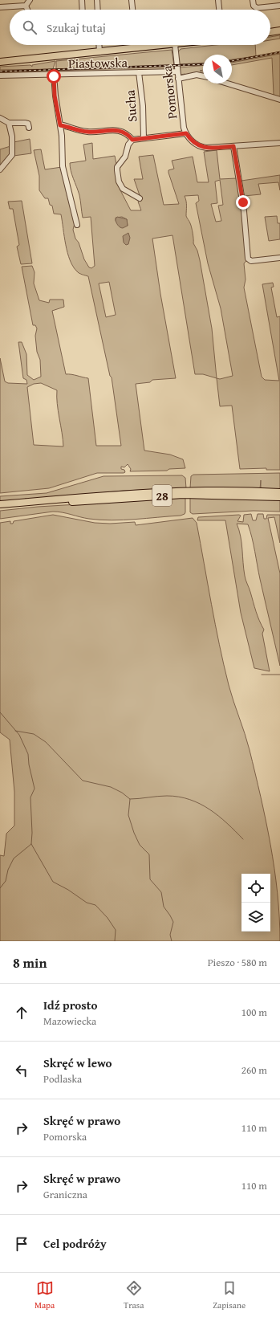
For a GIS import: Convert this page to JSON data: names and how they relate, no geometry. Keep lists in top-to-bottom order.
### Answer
{
  "streets": {
    "main road": ["28"],
    "street": ["Piastowska", "Pomorska", "Sucha"]
  },
  "crossings": [
    ["Piastowska", "Pomorska"],
    ["Piastowska", "Sucha"]
  ],
  "north": "top left",
  "page": {
    "search": "Szukaj tutaj",
    "heading": ["8 min", "Pieszo · 580 m"],
    "list": [
      ["Idź prosto", "Mazowiecka", "100 m"],
      ["Skręć w lewo", "Podlaska", "260 m"],
      ["Skręć w prawo", "Pomorska", "110 m"],
      ["Skręć w prawo", "Graniczna", "110 m"],
      "Cel podróży"
    ],
    "nav": ["Mapa", "Trasa", "Zapisane"]
  }
}
